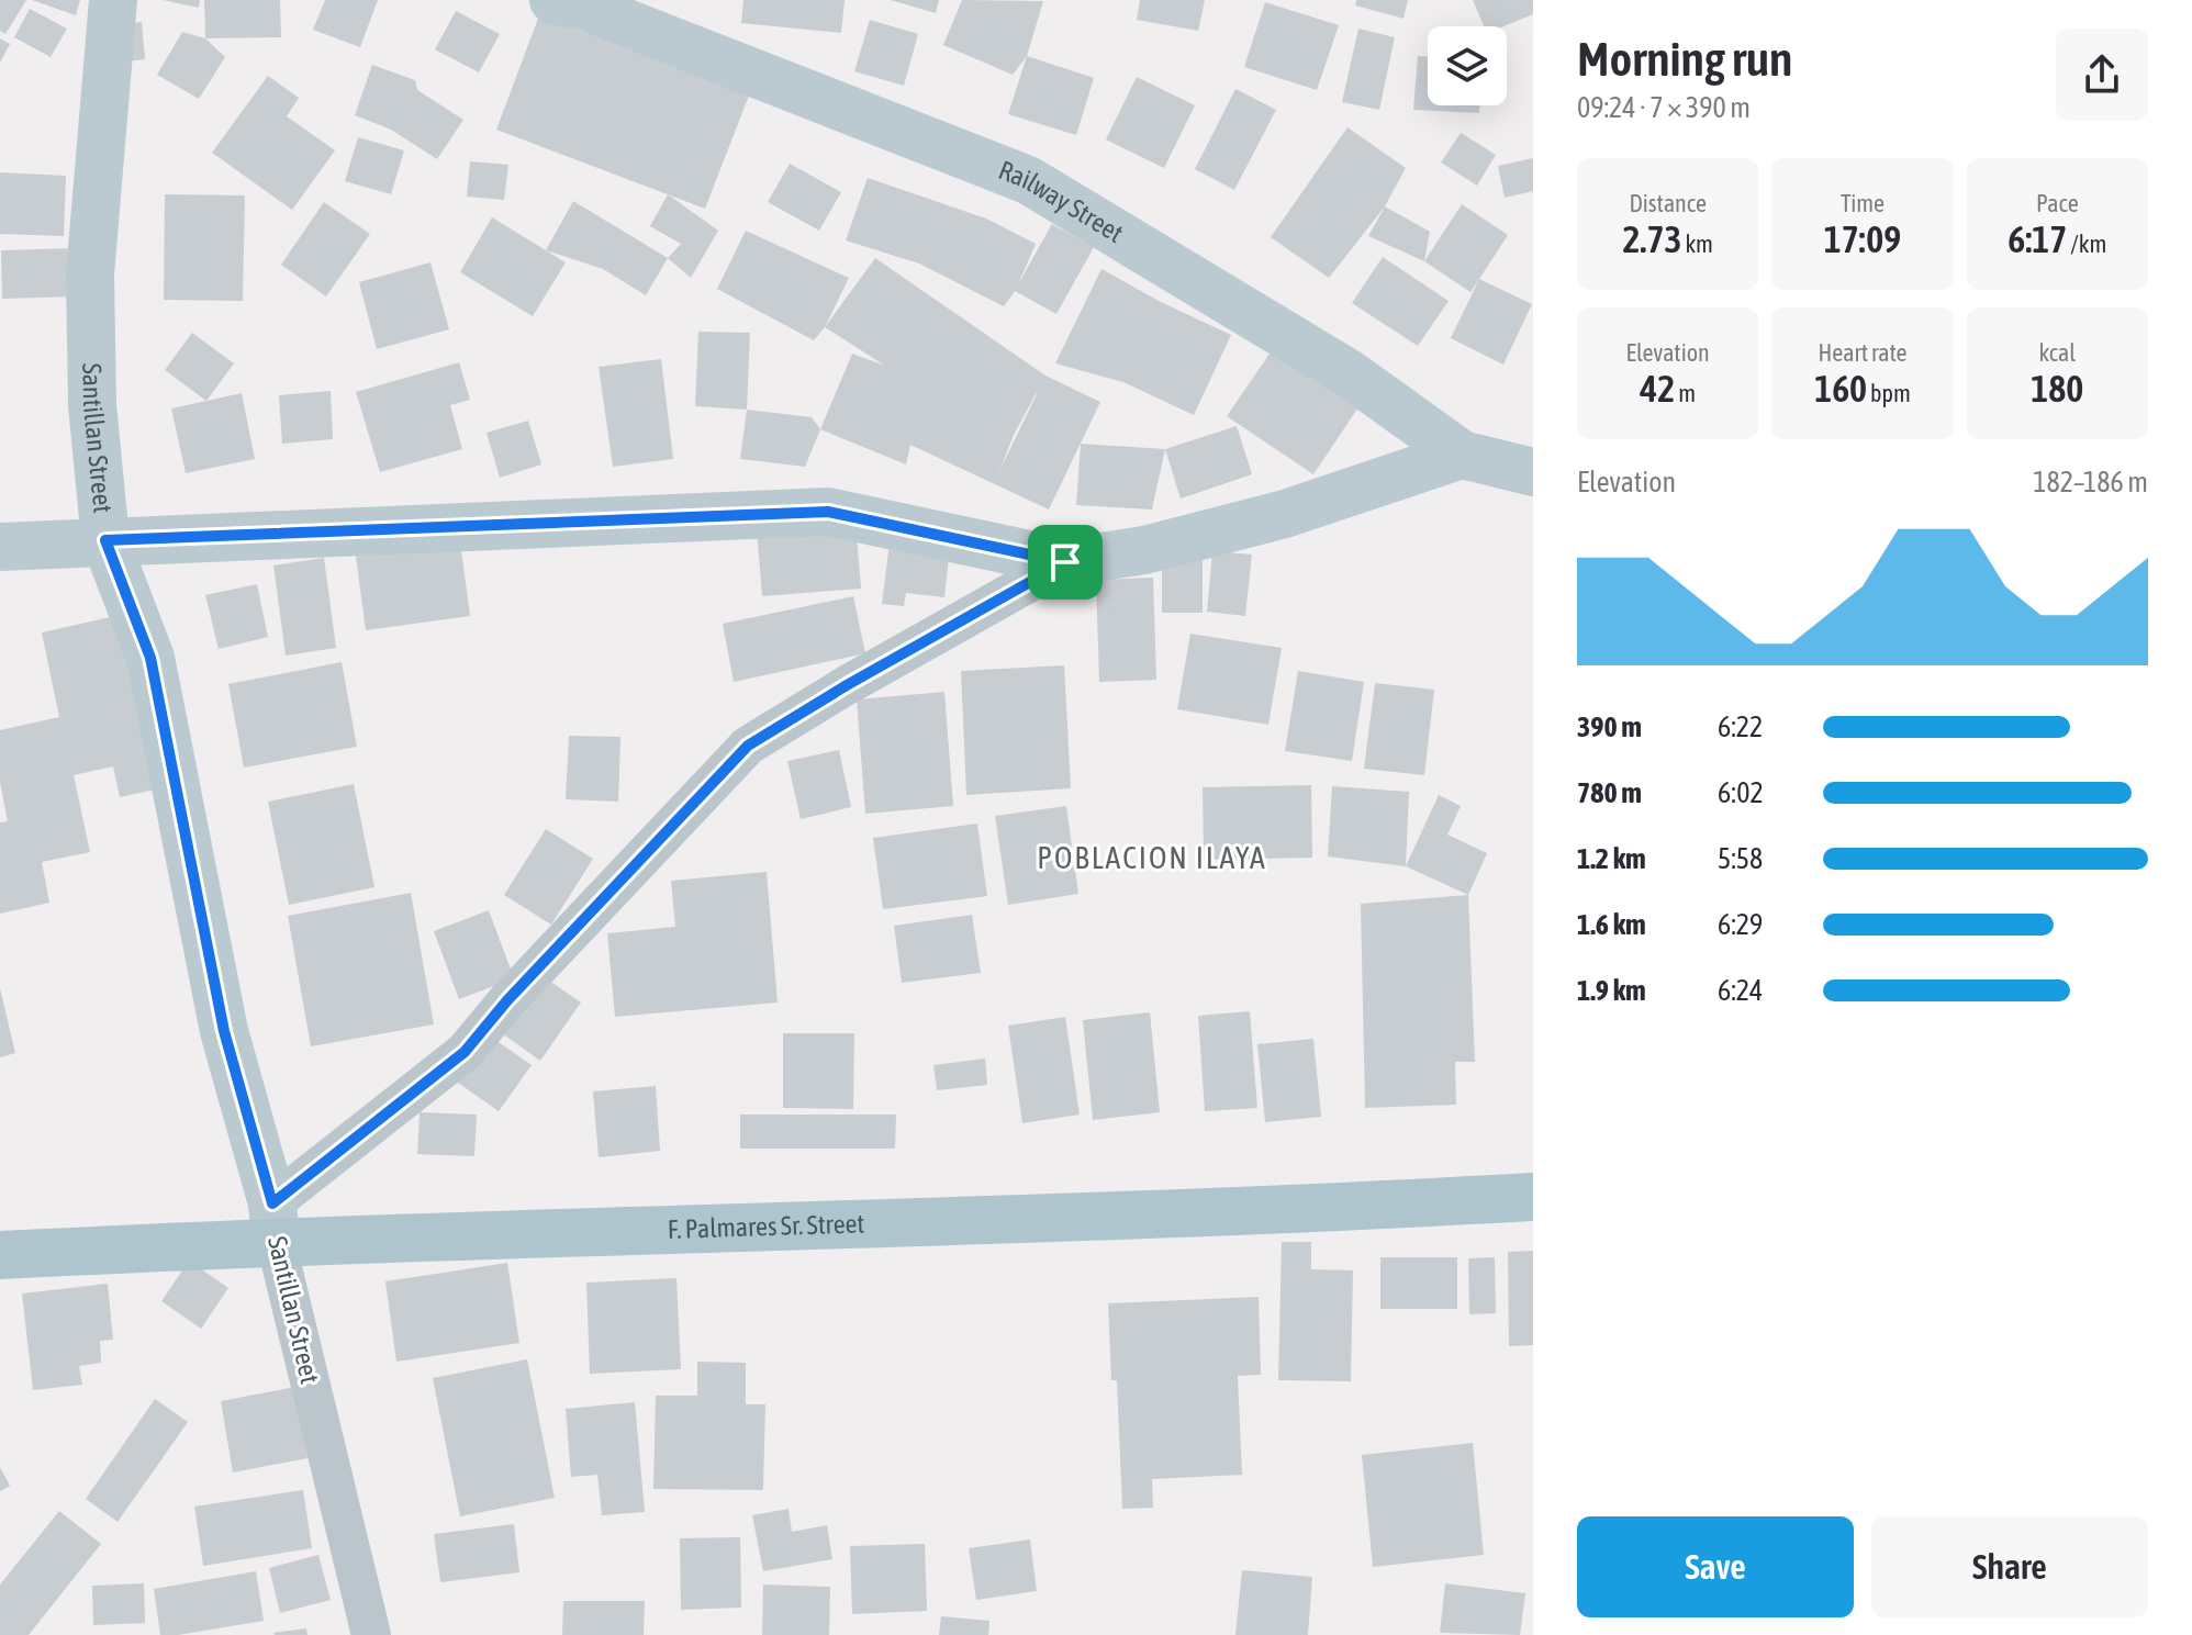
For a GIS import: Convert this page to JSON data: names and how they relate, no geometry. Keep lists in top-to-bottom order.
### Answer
{
  "streets": {
    "main road": ["F. Palmares Sr. Street"],
    "street": ["Railway Street", "Santillan Street"]
  },
  "crossings": [
    ["Santillan Street", "F. Palmares Sr. Street"]
  ],
  "districts": ["POBLACION ILAYA"],
  "page": {
    "heading": ["Morning run", "09:24 · 7 × 390 m"],
    "stats": [
      ["Distance", "2.73 km"],
      ["Time", "17:09"],
      ["Pace", "6:17 /km"],
      ["Elevation", "42 m"],
      ["Heart rate", "160 bpm"],
      ["kcal", "180"]
    ],
    "chart": ["Elevation", "182–186 m"],
    "list": [
      {
        "name": "390 m",
        "note": "6:22"
      },
      {
        "name": "780 m",
        "note": "6:02"
      },
      {
        "name": "1.2 km",
        "note": "5:58"
      },
      {
        "name": "1.6 km",
        "note": "6:29"
      },
      {
        "name": "1.9 km",
        "note": "6:24"
      }
    ],
    "buttons": ["Save", "Share"]
  }
}
